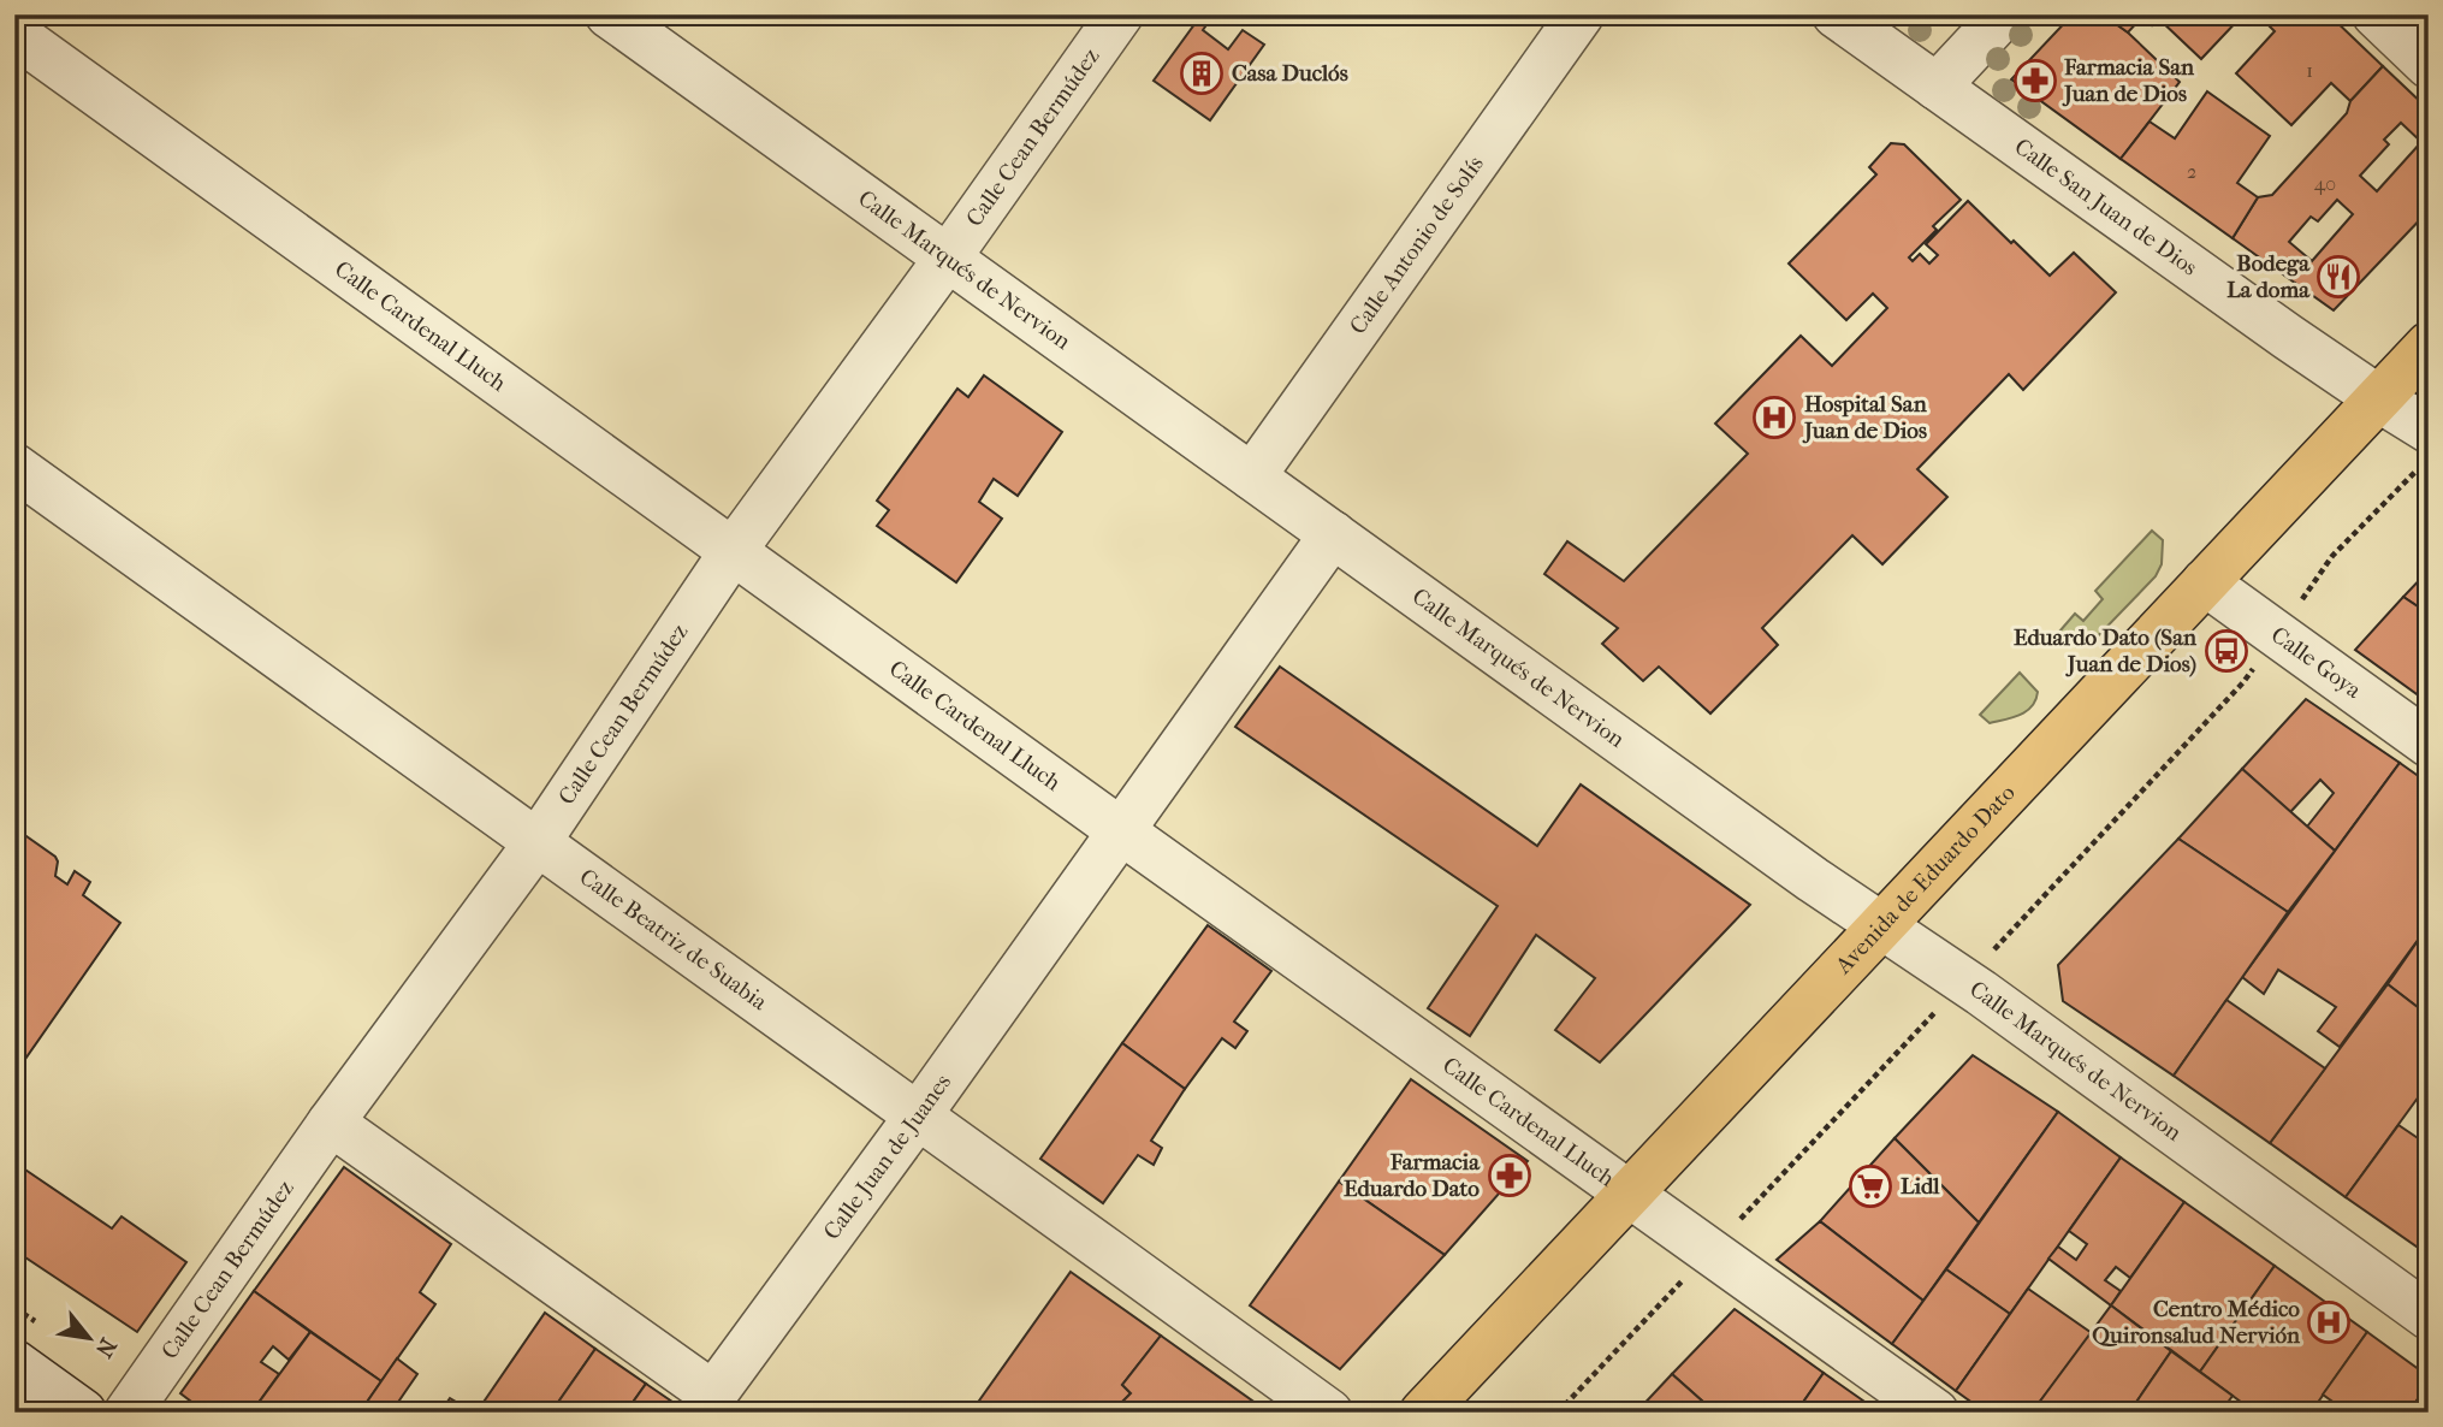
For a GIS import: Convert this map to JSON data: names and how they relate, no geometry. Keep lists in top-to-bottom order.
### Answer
{
  "streets": {
    "main road": ["Avenida de Eduardo Dato"],
    "street": [
      "Calle Cean Bermúdez",
      "Calle San Juan de Dios",
      "Calle Antonio de Solís",
      "Calle Marqués de Nervion",
      "Calle Cardenal Lluch",
      "Calle Goya",
      "Calle Beatriz de Suabia",
      "Calle Juan de Juanes"
    ]
  },
  "crossings": [
    ["Calle Cean Bermúdez", "Calle Marqués de Nervion"],
    ["Calle Cean Bermúdez", "Calle Cardenal Lluch"],
    ["Calle Cean Bermúdez", "Calle Beatriz de Suabia"],
    ["Calle Cean Bermúdez", "Calle Juan de Juanes"],
    ["Calle San Juan de Dios", "Avenida de Eduardo Dato"],
    ["Calle Antonio de Solís", "Calle Marqués de Nervion"],
    ["Calle Marqués de Nervion", "Avenida de Eduardo Dato"],
    ["Calle Marqués de Nervion", "Calle Juan de Juanes"],
    ["Calle Cardenal Lluch", "Avenida de Eduardo Dato"],
    ["Calle Cardenal Lluch", "Calle Juan de Juanes"],
    ["Calle Goya", "Avenida de Eduardo Dato"],
    ["Calle Beatriz de Suabia", "Calle Juan de Juanes"]
  ],
  "places": {
    "building": ["Casa Duclós"],
    "pharmacy": ["Farmacia San Juan de Dios", "Farmacia Eduardo Dato"],
    "restaurant": ["Bodega La doma"],
    "hospital": ["Hospital San Juan de Dios", "Centro Médico Quironsalud Nervión"],
    "bus stop": ["Eduardo Dato (San Juan de Dios)"],
    "supermarket": ["Lidl"]
  },
  "house_numbers": ["1", "2", "40"],
  "north": "bottom right"
}
